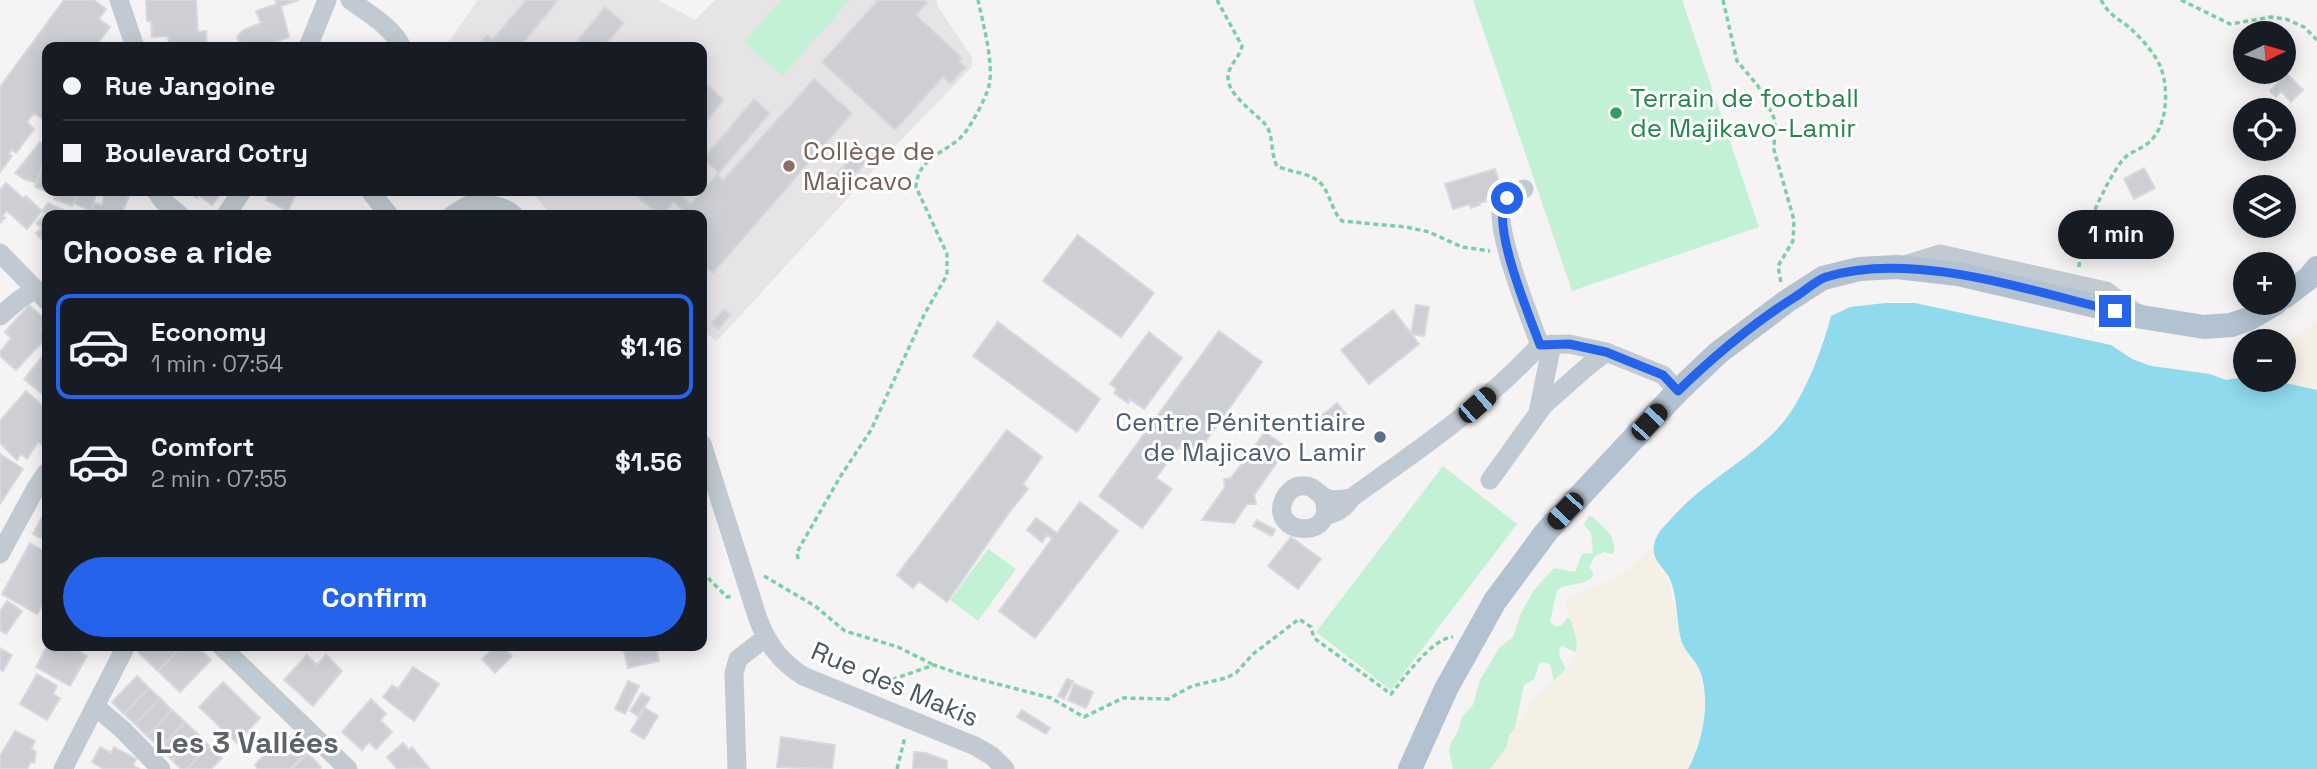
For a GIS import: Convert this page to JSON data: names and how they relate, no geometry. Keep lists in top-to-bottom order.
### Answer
{
  "streets": {
    "street": ["Rue des Makis"]
  },
  "districts": ["Les 3 Vallées"],
  "places": ["Terrain de football de Majikavo-Lamir", "Collège de Majicavo", "Centre Pénitentiaire de Majicavo Lamir"],
  "north": "right",
  "page": {
    "map_buttons": ["+", "−"],
    "banner": ["Rue Jangoine", "Boulevard Cotry"],
    "bubble": "1 min",
    "heading": "Choose a ride",
    "list": [
      {
        "name": "Economy",
        "note": "1 min · 07:54",
        "value": "$1.16"
      },
      {
        "name": "Comfort",
        "note": "2 min · 07:55",
        "value": "$1.56"
      }
    ],
    "buttons": "Confirm"
  }
}
